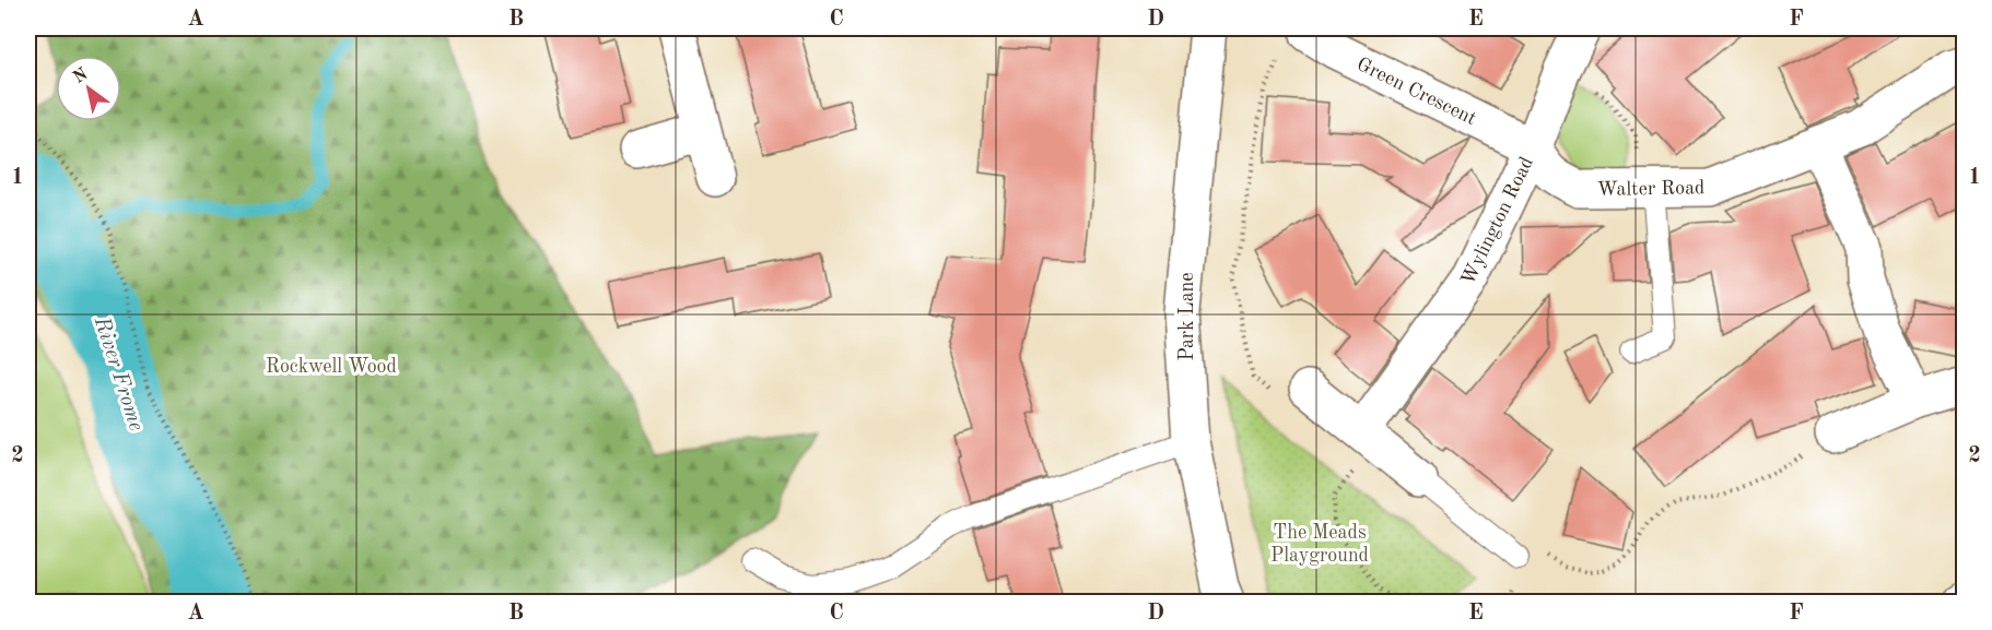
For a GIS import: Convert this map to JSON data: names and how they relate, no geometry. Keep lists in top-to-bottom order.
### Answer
{
  "streets": {
    "street": [
      "Green Crescent",
      "Walter Road",
      "Wylington Road",
      "Park Lane"
    ]
  },
  "crossings": [
    ["Green Crescent", "Walter Road"],
    ["Green Crescent", "Wylington Road"],
    ["Walter Road", "Wylington Road"]
  ],
  "water": ["River Frome"],
  "parks": ["Rockwell Wood", "The Meads Playground"],
  "north": "top left",
  "grid": {
    "columns": [
      "A",
      "B",
      "C",
      "D",
      "E",
      "F"
    ],
    "rows": ["1", "2"]
  }
}
